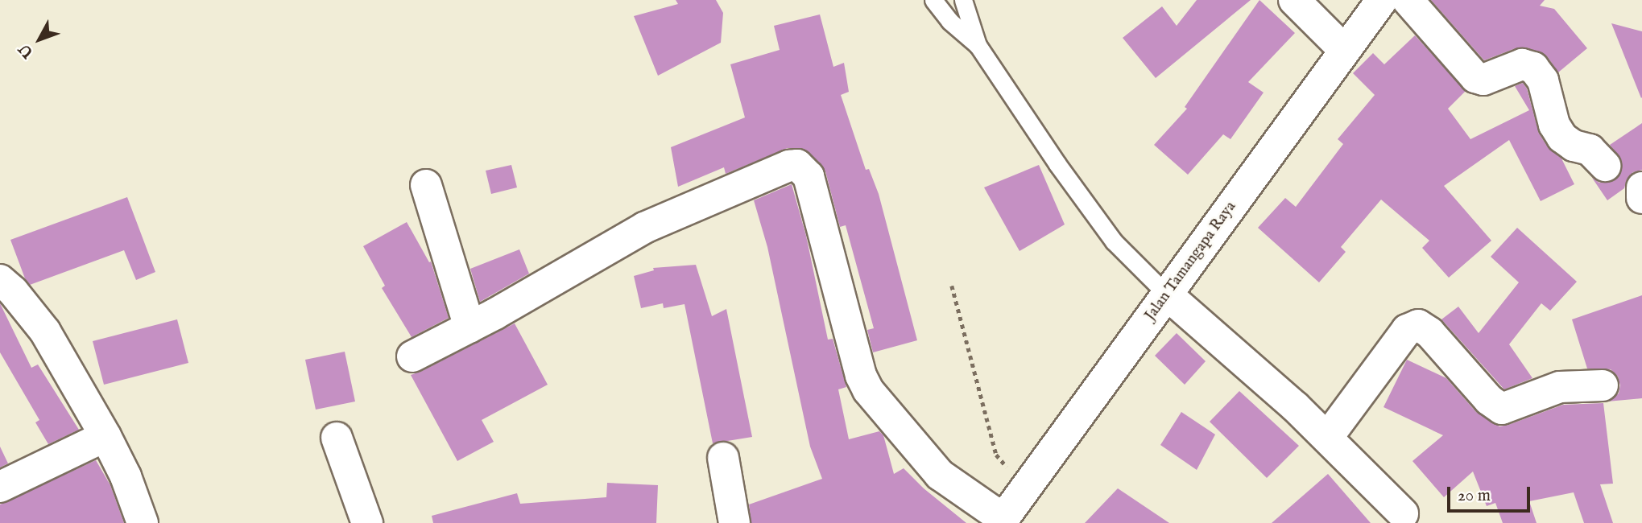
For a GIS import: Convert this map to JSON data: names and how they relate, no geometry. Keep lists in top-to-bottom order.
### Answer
{
  "streets": {
    "street": ["Jalan Tamangapa Raya"]
  },
  "scale_bar": "20 m",
  "north": "bottom left"
}
